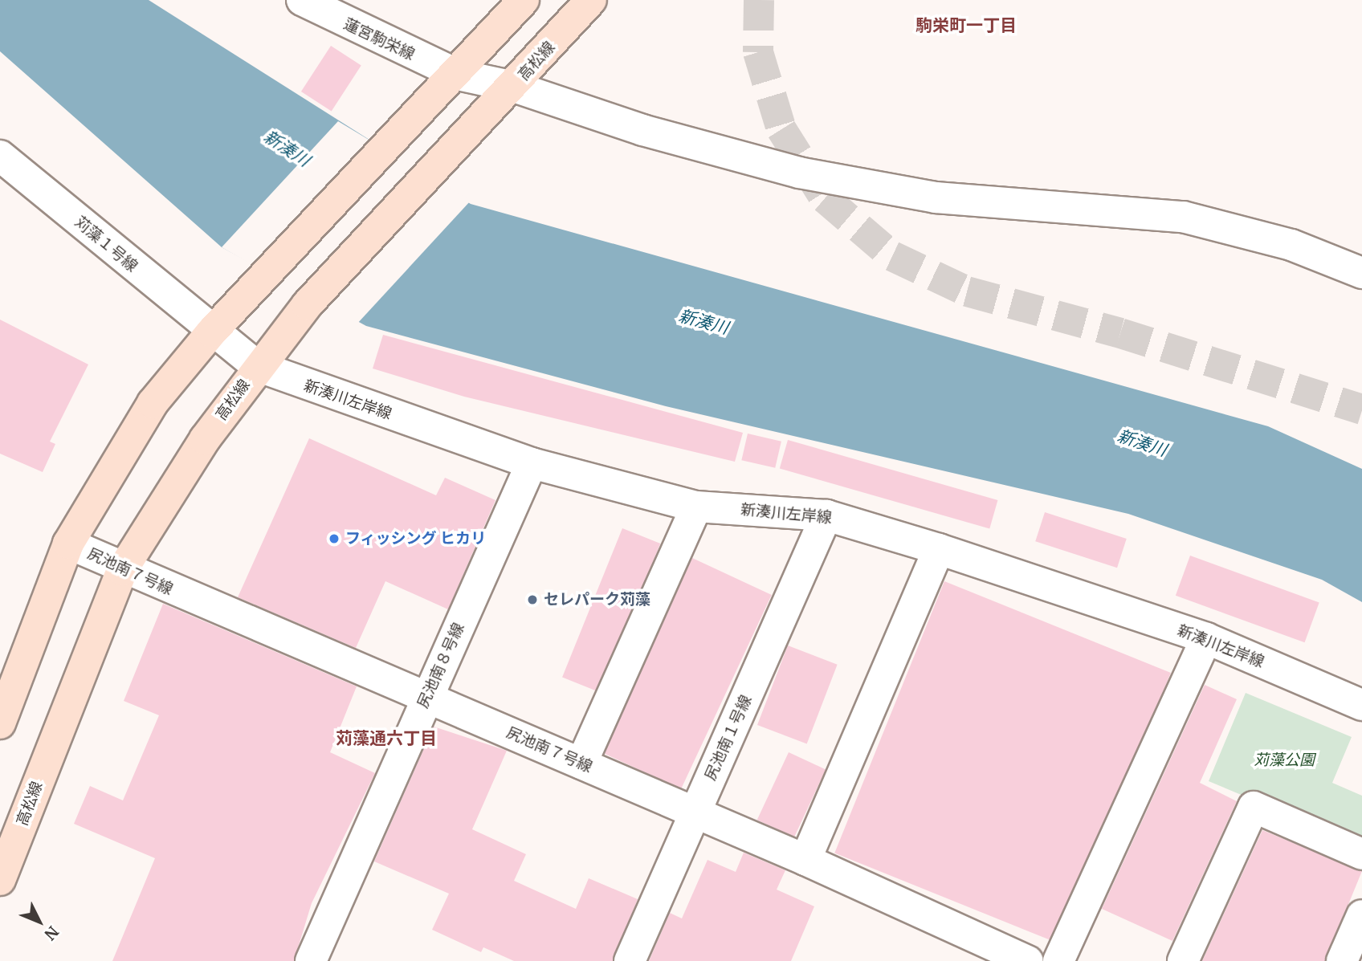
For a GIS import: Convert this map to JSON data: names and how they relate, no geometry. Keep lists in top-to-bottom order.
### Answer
{
  "streets": {
    "main road": ["高松線"],
    "street": [
      "蓮宮駒栄線",
      "苅藻１号線",
      "新湊川左岸線",
      "尻池南７号線",
      "尻池南８号線",
      "尻池南１号線"
    ]
  },
  "crossings": [
    ["蓮宮駒栄線", "高松線"],
    ["高松線", "新湊川左岸線"],
    ["高松線", "尻池南７号線"],
    ["苅藻１号線", "新湊川左岸線"],
    ["新湊川左岸線", "尻池南８号線"],
    ["新湊川左岸線", "尻池南１号線"],
    ["尻池南７号線", "尻池南８号線"],
    ["尻池南７号線", "尻池南１号線"]
  ],
  "districts": ["駒栄町一丁目", "苅藻通六丁目"],
  "water": ["新湊川"],
  "parks": ["苅藻公園"],
  "places": ["フィッシング ヒカリ", "セレパーク苅藻"],
  "north": "bottom right"
}
